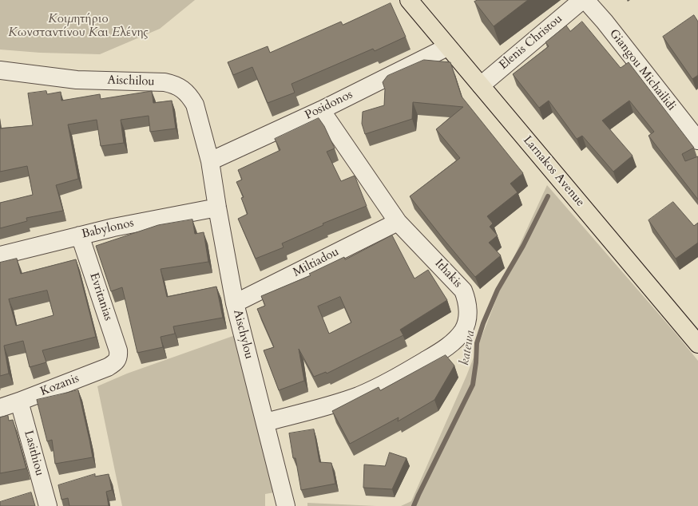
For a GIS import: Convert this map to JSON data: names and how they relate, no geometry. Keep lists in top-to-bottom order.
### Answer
{
  "streets": {
    "main road": ["Larnakos Avenue"],
    "street": [
      "Elenis Christou",
      "Giangou Michailidi",
      "Aischilou",
      "Posidonos",
      "Babylonos",
      "Miltiadou",
      "Ithakis",
      "Evritanias",
      "Aischylou",
      "Kozanis",
      "Lasithiou"
    ]
  },
  "crossings": [
    ["Elenis Christou", "Larnakos Avenue"],
    ["Aischilou", "Posidonos"],
    ["Aischilou", "Aischylou"],
    ["Posidonos", "Larnakos Avenue"],
    ["Posidonos", "Ithakis"],
    ["Posidonos", "Aischylou"],
    ["Babylonos", "Evritanias"],
    ["Babylonos", "Aischylou"],
    ["Miltiadou", "Ithakis"],
    ["Miltiadou", "Aischylou"],
    ["Ithakis", "Aischylou"],
    ["Evritanias", "Kozanis"],
    ["Kozanis", "Lasithiou"]
  ],
  "water": ["katewa"],
  "parks": ["Κοιμητήριο Κωνσταντίνου Και Ελένης"]
}
